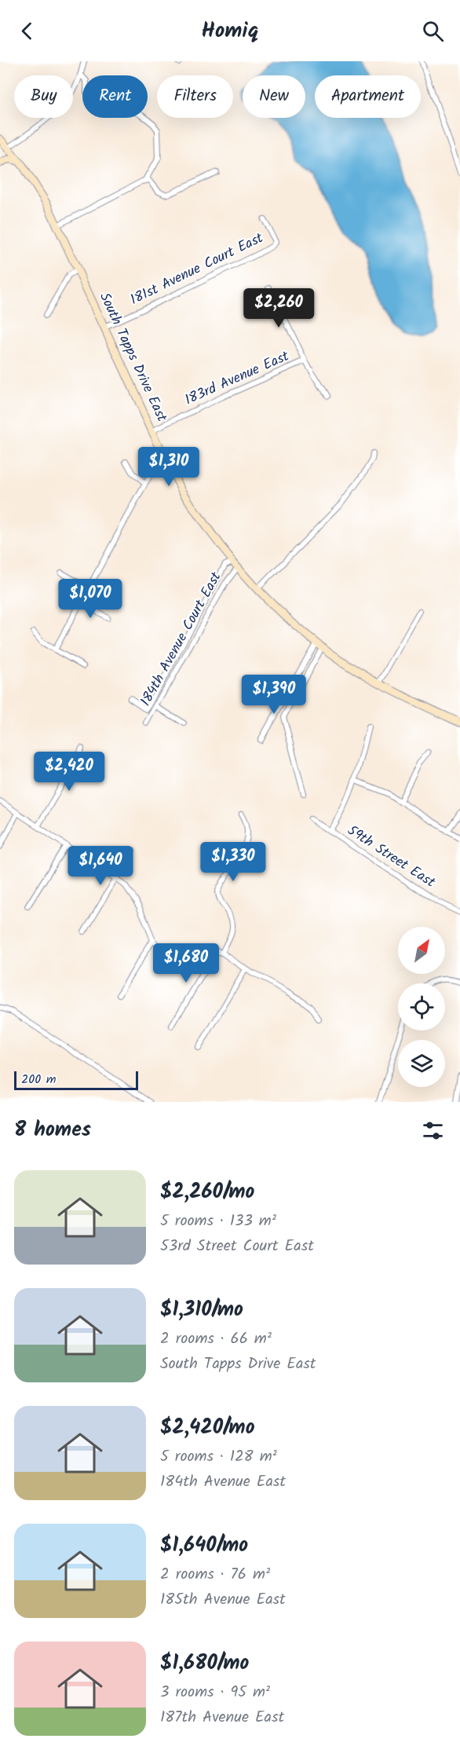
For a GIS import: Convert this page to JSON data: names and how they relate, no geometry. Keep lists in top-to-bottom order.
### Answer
{
  "streets": {
    "street": [
      "181st Avenue Court East",
      "South Tapps Drive East",
      "183rd Avenue East",
      "184th Avenue Court East",
      "59th Street East"
    ]
  },
  "crossings": [
    ["181st Avenue Court East", "South Tapps Drive East"],
    ["South Tapps Drive East", "183rd Avenue East"],
    ["South Tapps Drive East", "184th Avenue Court East"]
  ],
  "scale_bar": "200 m",
  "north": "top right",
  "page": {
    "header": "Homiq",
    "chip": [
      "Buy",
      "Rent",
      "Filters",
      "New",
      "Apartment"
    ],
    "price": [
      "$2,260",
      "$1,310",
      "$1,070",
      "$1,390",
      "$2,420",
      "$1,330",
      "$1,640",
      "$1,680"
    ],
    "scale": "200 m",
    "heading": "8 homes",
    "list": [
      {
        "name": "$2,260/mo",
        "note": "5 rooms · 133 m² · 53rd Street Court East"
      },
      {
        "name": "$1,310/mo",
        "note": "2 rooms · 66 m² · South Tapps Drive East"
      },
      {
        "name": "$2,420/mo",
        "note": "5 rooms · 128 m² · 184th Avenue East"
      },
      {
        "name": "$1,640/mo",
        "note": "2 rooms · 76 m² · 185th Avenue East"
      },
      {
        "name": "$1,680/mo",
        "note": "3 rooms · 95 m² · 187th Avenue East"
      }
    ]
  }
}
